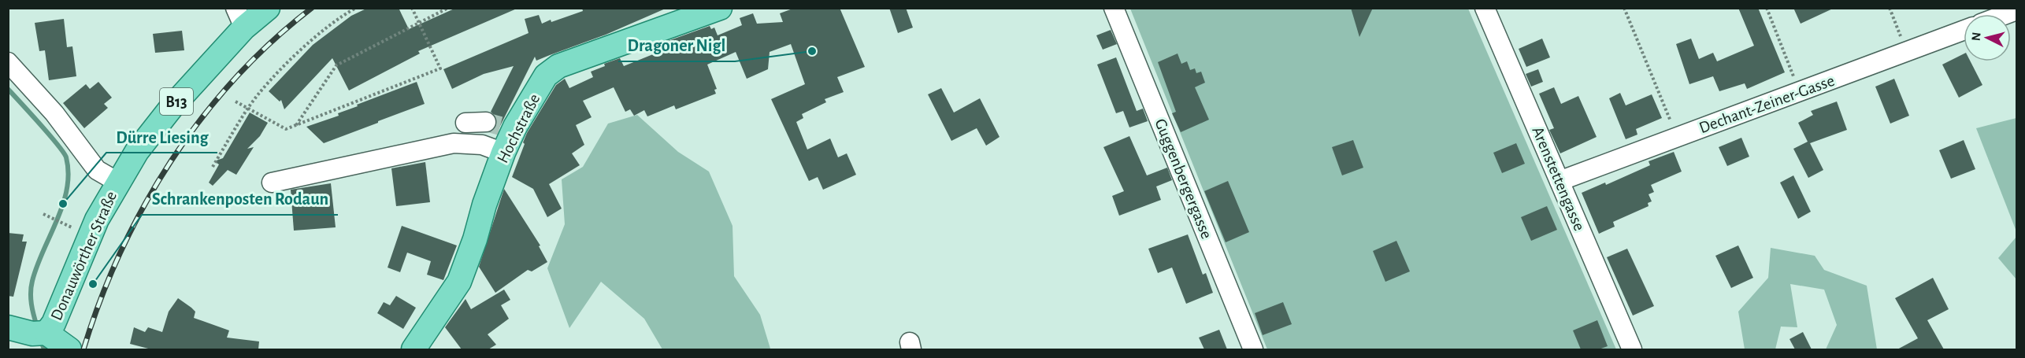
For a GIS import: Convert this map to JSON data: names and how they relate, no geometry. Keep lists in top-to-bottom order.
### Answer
{
  "streets": {
    "main road": ["B13", "Hochstraße", "Donauwörther Straße"],
    "street": ["Dechant-Zeiner-Gasse", "Guggenbergergasse", "Arenstettengasse"]
  },
  "crossings": [
    ["Dechant-Zeiner-Gasse", "Arenstettengasse"]
  ],
  "places": ["Dragoner Nigl", "Dürre Liesing", "Schrankenposten Rodaun"],
  "north": "left"
}
